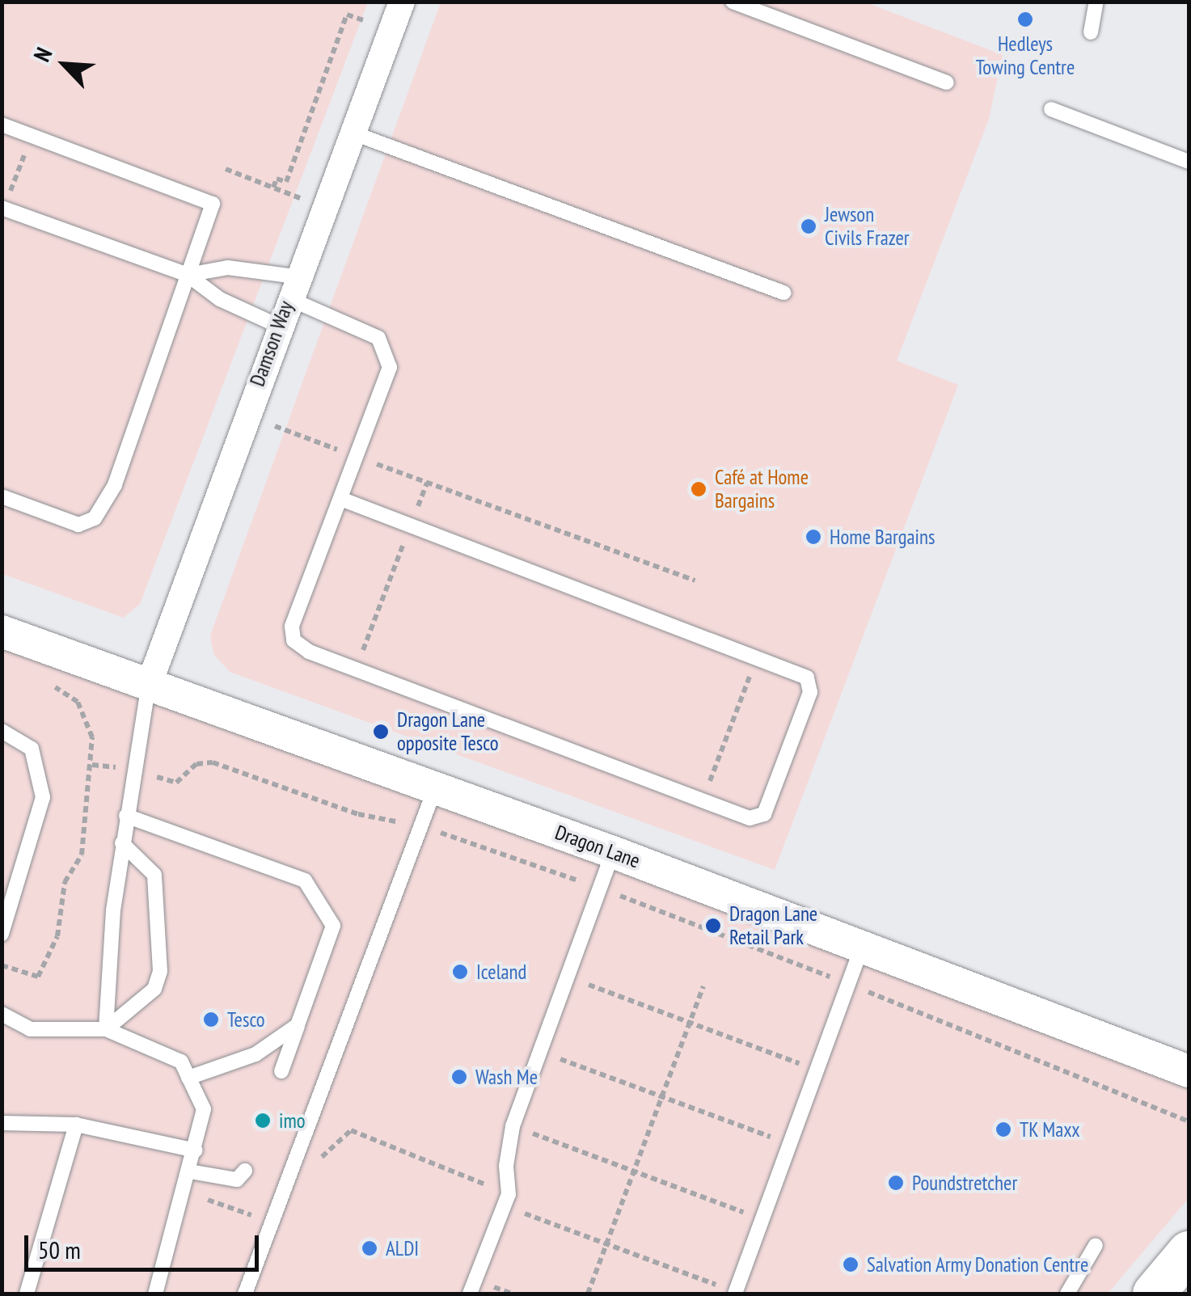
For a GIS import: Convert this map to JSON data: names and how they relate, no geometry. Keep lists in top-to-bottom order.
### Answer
{
  "streets": {
    "street": ["Damson Way", "Dragon Lane"]
  },
  "crossings": [
    ["Damson Way", "Dragon Lane"]
  ],
  "places": [
    "Hedleys Towing Centre",
    "Jewson Civils Frazer",
    "Café at Home Bargains",
    "Home Bargains",
    "Dragon Lane opposite Tesco",
    "Dragon Lane Retail Park",
    "Iceland",
    "Tesco",
    "Wash Me",
    "imo",
    "TK Maxx",
    "Poundstretcher",
    "ALDI",
    "Salvation Army Donation Centre"
  ],
  "scale_bar": "50 m",
  "north": "top left"
}
